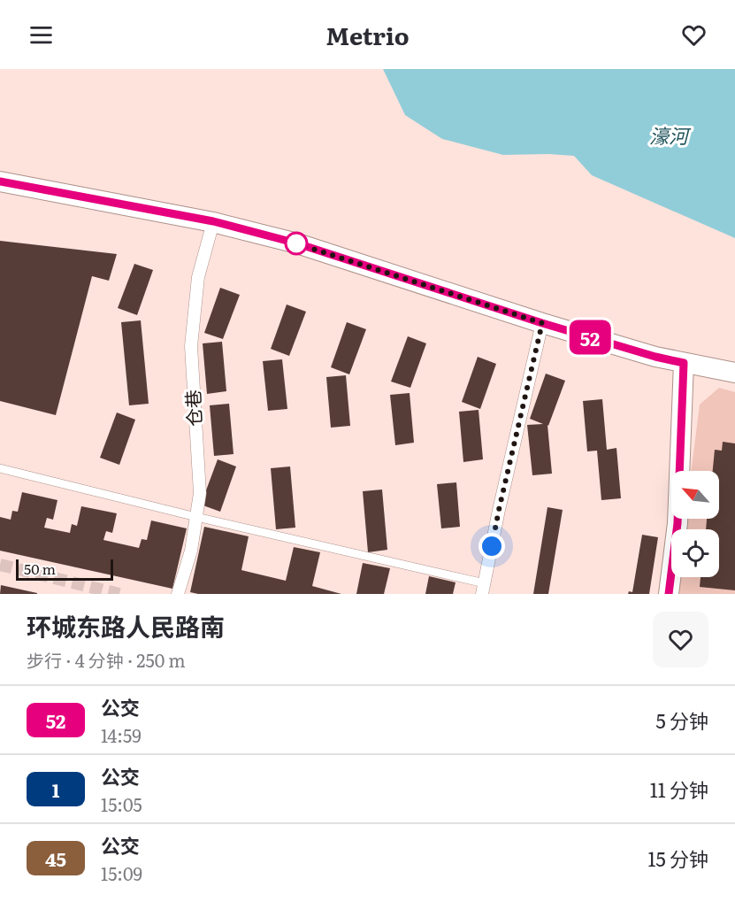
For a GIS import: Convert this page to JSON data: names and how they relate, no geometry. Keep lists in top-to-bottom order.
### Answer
{
  "streets": {
    "street": ["仓巷"]
  },
  "water": ["濠河"],
  "lines": ["bus line 52"],
  "scale_bar": "50 m",
  "north": "top left",
  "page": {
    "header": "Metrio",
    "on_map": "52",
    "scale": "50 m",
    "heading": ["环城东路人民路南", "步行 · 4 分钟 · 250 m"],
    "list": [
      {
        "mark": "52",
        "name": "公交",
        "note": "14:59",
        "value": "5 分钟"
      },
      {
        "mark": "1",
        "name": "公交",
        "note": "15:05",
        "value": "11 分钟"
      },
      {
        "mark": "45",
        "name": "公交",
        "note": "15:09",
        "value": "15 分钟"
      }
    ]
  }
}
